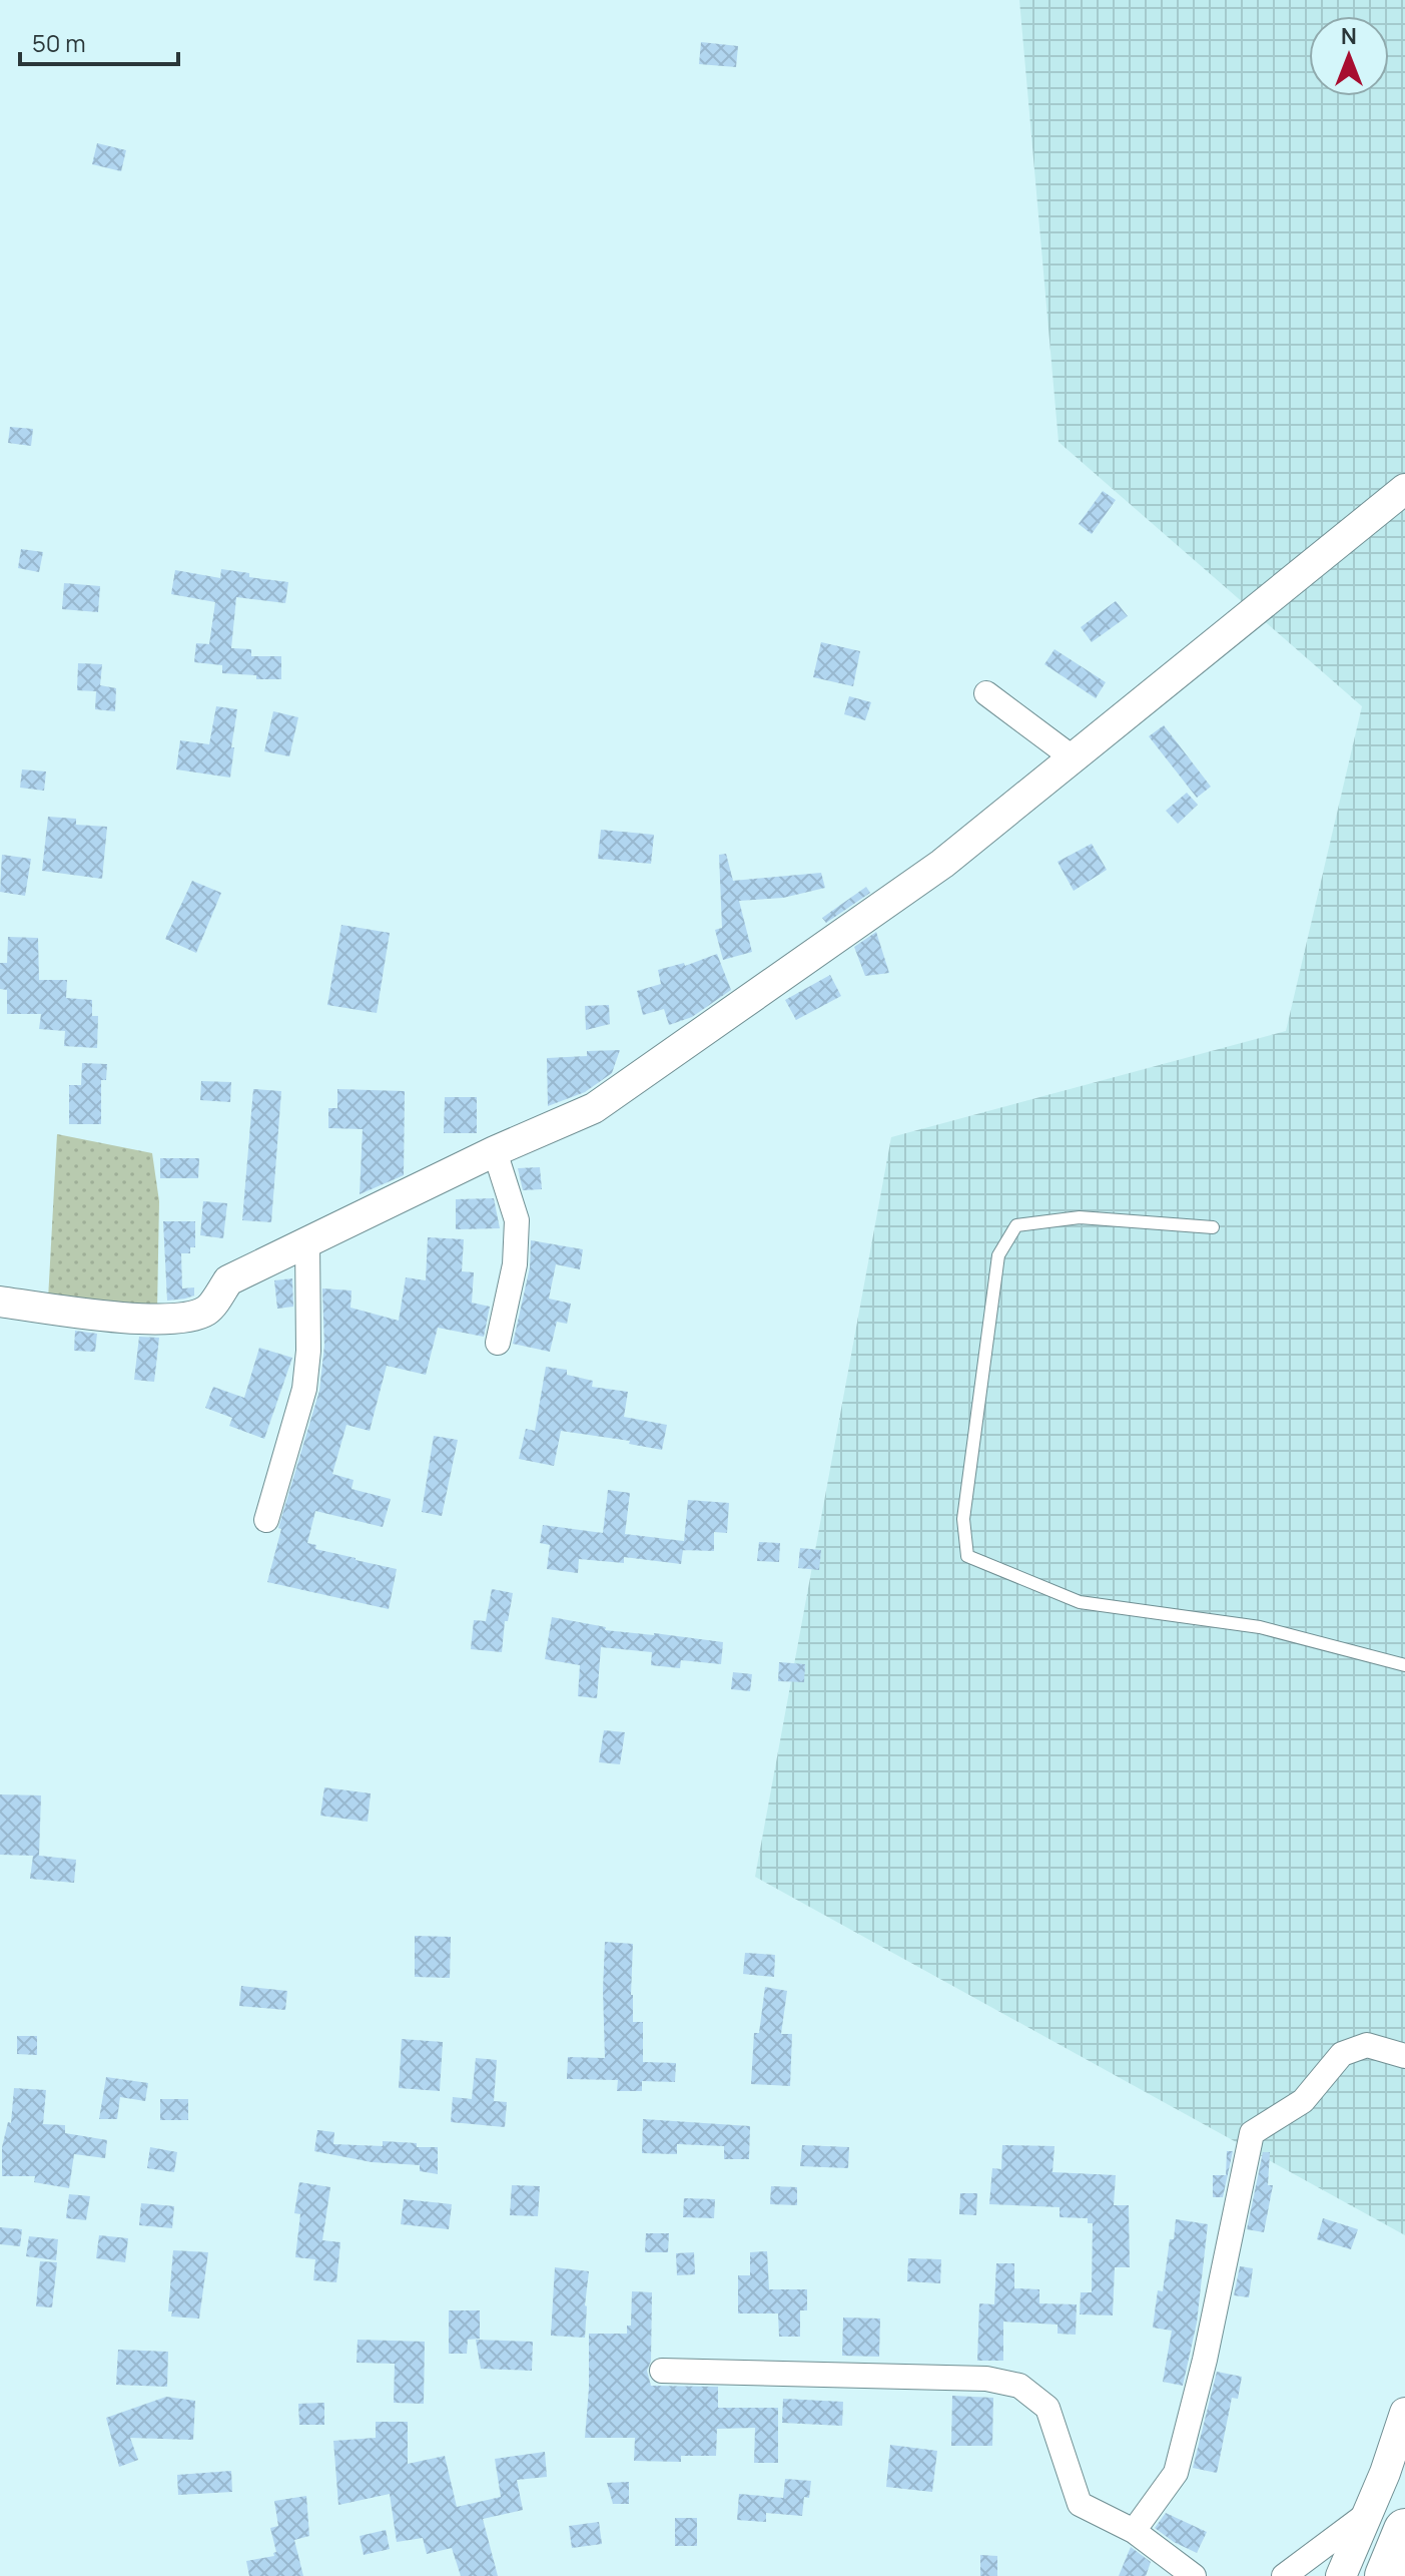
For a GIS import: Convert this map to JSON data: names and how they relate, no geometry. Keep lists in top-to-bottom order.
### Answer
{
  "scale_bar": "50 m",
  "north": "top"
}
